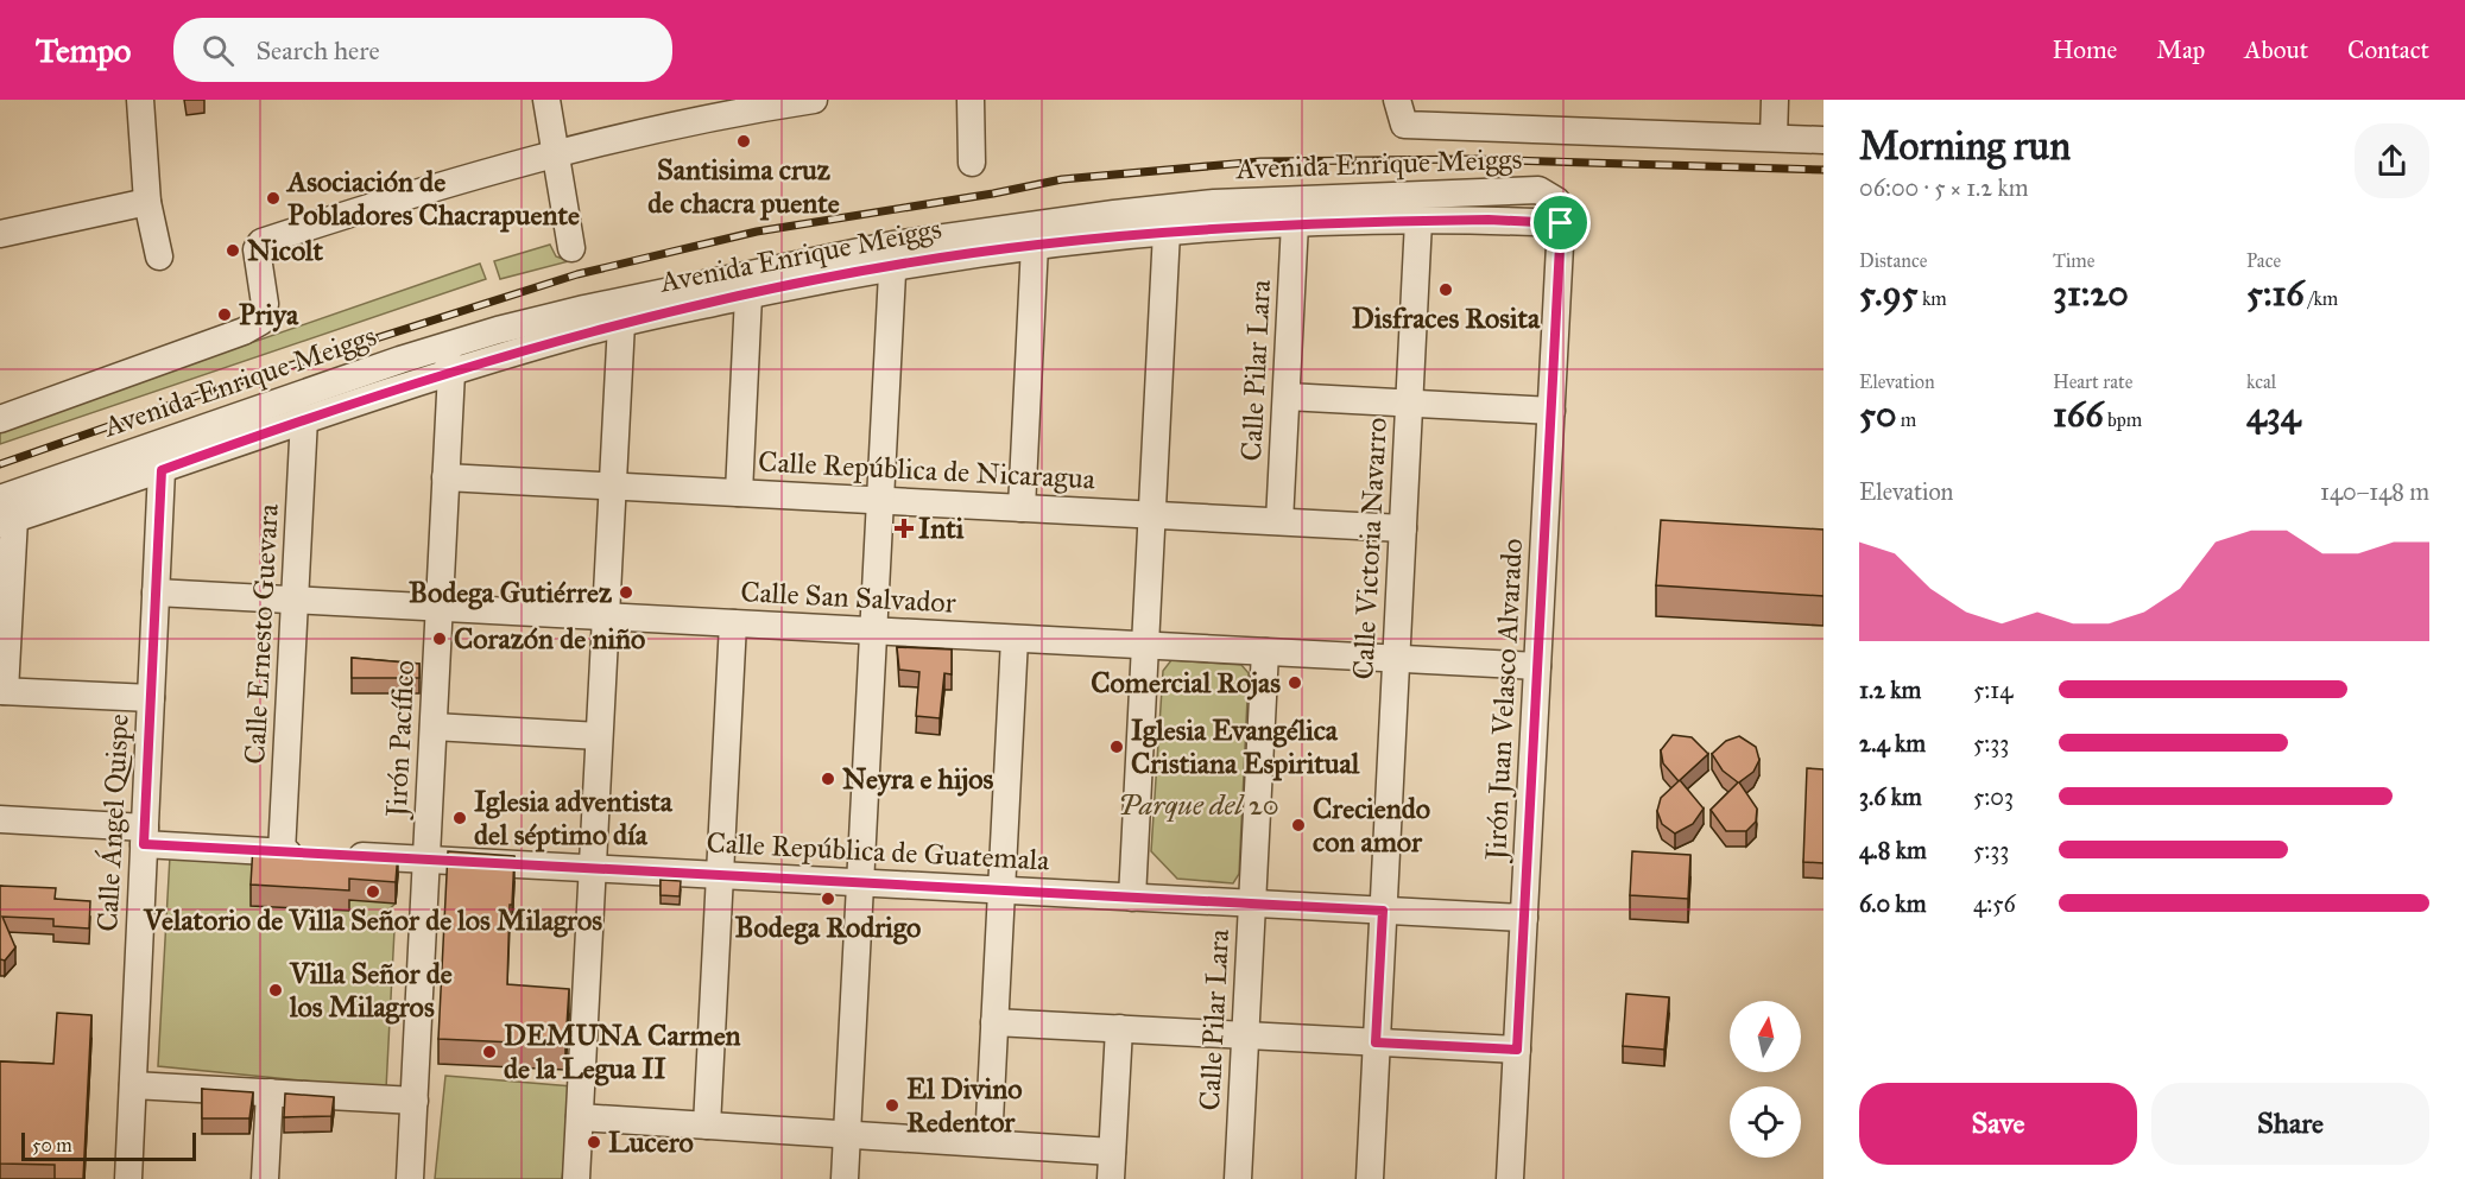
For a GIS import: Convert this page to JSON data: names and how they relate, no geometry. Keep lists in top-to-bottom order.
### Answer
{
  "streets": {
    "street": [
      "Avenida Enrique Meiggs",
      "Calle Pilar Lara",
      "Calle República de Nicaragua",
      "Calle Victoria Navarro",
      "Calle San Salvador",
      "Calle Ernesto Guevara",
      "Jirón Juan Velasco Alvarado",
      "Jirón Pacífico",
      "Calle Ángel Quispe",
      "Calle República de Guatemala"
    ]
  },
  "crossings": [
    ["Avenida Enrique Meiggs", "Calle Pilar Lara"],
    ["Avenida Enrique Meiggs", "Calle Victoria Navarro"],
    ["Avenida Enrique Meiggs", "Calle Ernesto Guevara"],
    ["Avenida Enrique Meiggs", "Jirón Juan Velasco Alvarado"],
    ["Avenida Enrique Meiggs", "Jirón Pacífico"],
    ["Avenida Enrique Meiggs", "Calle Ángel Quispe"],
    ["Calle Pilar Lara", "Calle República de Nicaragua"],
    ["Calle Pilar Lara", "Calle San Salvador"],
    ["Calle Pilar Lara", "Calle República de Guatemala"],
    ["Calle República de Nicaragua", "Calle Victoria Navarro"],
    ["Calle República de Nicaragua", "Jirón Pacífico"],
    ["Calle Victoria Navarro", "Calle San Salvador"],
    ["Calle Victoria Navarro", "Calle República de Guatemala"],
    ["Calle San Salvador", "Calle Ernesto Guevara"],
    ["Calle San Salvador", "Jirón Juan Velasco Alvarado"],
    ["Calle San Salvador", "Jirón Pacífico"],
    ["Calle San Salvador", "Calle Ángel Quispe"],
    ["Calle Ernesto Guevara", "Calle República de Guatemala"],
    ["Jirón Juan Velasco Alvarado", "Calle República de Guatemala"],
    ["Jirón Pacífico", "Calle República de Guatemala"],
    ["Calle Ángel Quispe", "Calle República de Guatemala"]
  ],
  "parks": ["Parque del 20"],
  "places": {
    "other": [
      "Santisima cruz de chacra puente",
      "Asociación de Pobladores Chacrapuente",
      "Nicolt",
      "Disfraces Rosita",
      "Priya",
      "Bodega Gutiérrez",
      "Corazón de niño",
      "Comercial Rojas",
      "Iglesia Evangélica Cristiana Espiritual",
      "Neyra e hijos",
      "Iglesia adventista del séptimo día",
      "Creciendo con amor",
      "Velatorio de Villa Señor de los Milagros",
      "Bodega Rodrigo",
      "Villa Señor de los Milagros",
      "DEMUNA Carmen de la Legua II",
      "El Divino Redentor",
      "Lucero"
    ],
    "health": ["Inti"]
  },
  "scale_bar": "50 m",
  "north": "top",
  "page": {
    "header": "Tempo",
    "search": "Search here",
    "nav": [
      "Home",
      "Map",
      "About",
      "Contact"
    ],
    "heading": ["Morning run", "06:00 · 5 × 1.2 km"],
    "stats": [
      ["Distance", "5.95 km"],
      ["Time", "31:20"],
      ["Pace", "5:16 /km"],
      ["Elevation", "50 m"],
      ["Heart rate", "166 bpm"],
      ["kcal", "434"]
    ],
    "chart": ["Elevation", "140–148 m"],
    "list": [
      {
        "name": "1.2 km",
        "note": "5:14"
      },
      {
        "name": "2.4 km",
        "note": "5:33"
      },
      {
        "name": "3.6 km",
        "note": "5:03"
      },
      {
        "name": "4.8 km",
        "note": "5:33"
      },
      {
        "name": "6.0 km",
        "note": "4:56"
      }
    ],
    "buttons": ["Save", "Share"],
    "scale": "50 m"
  }
}
